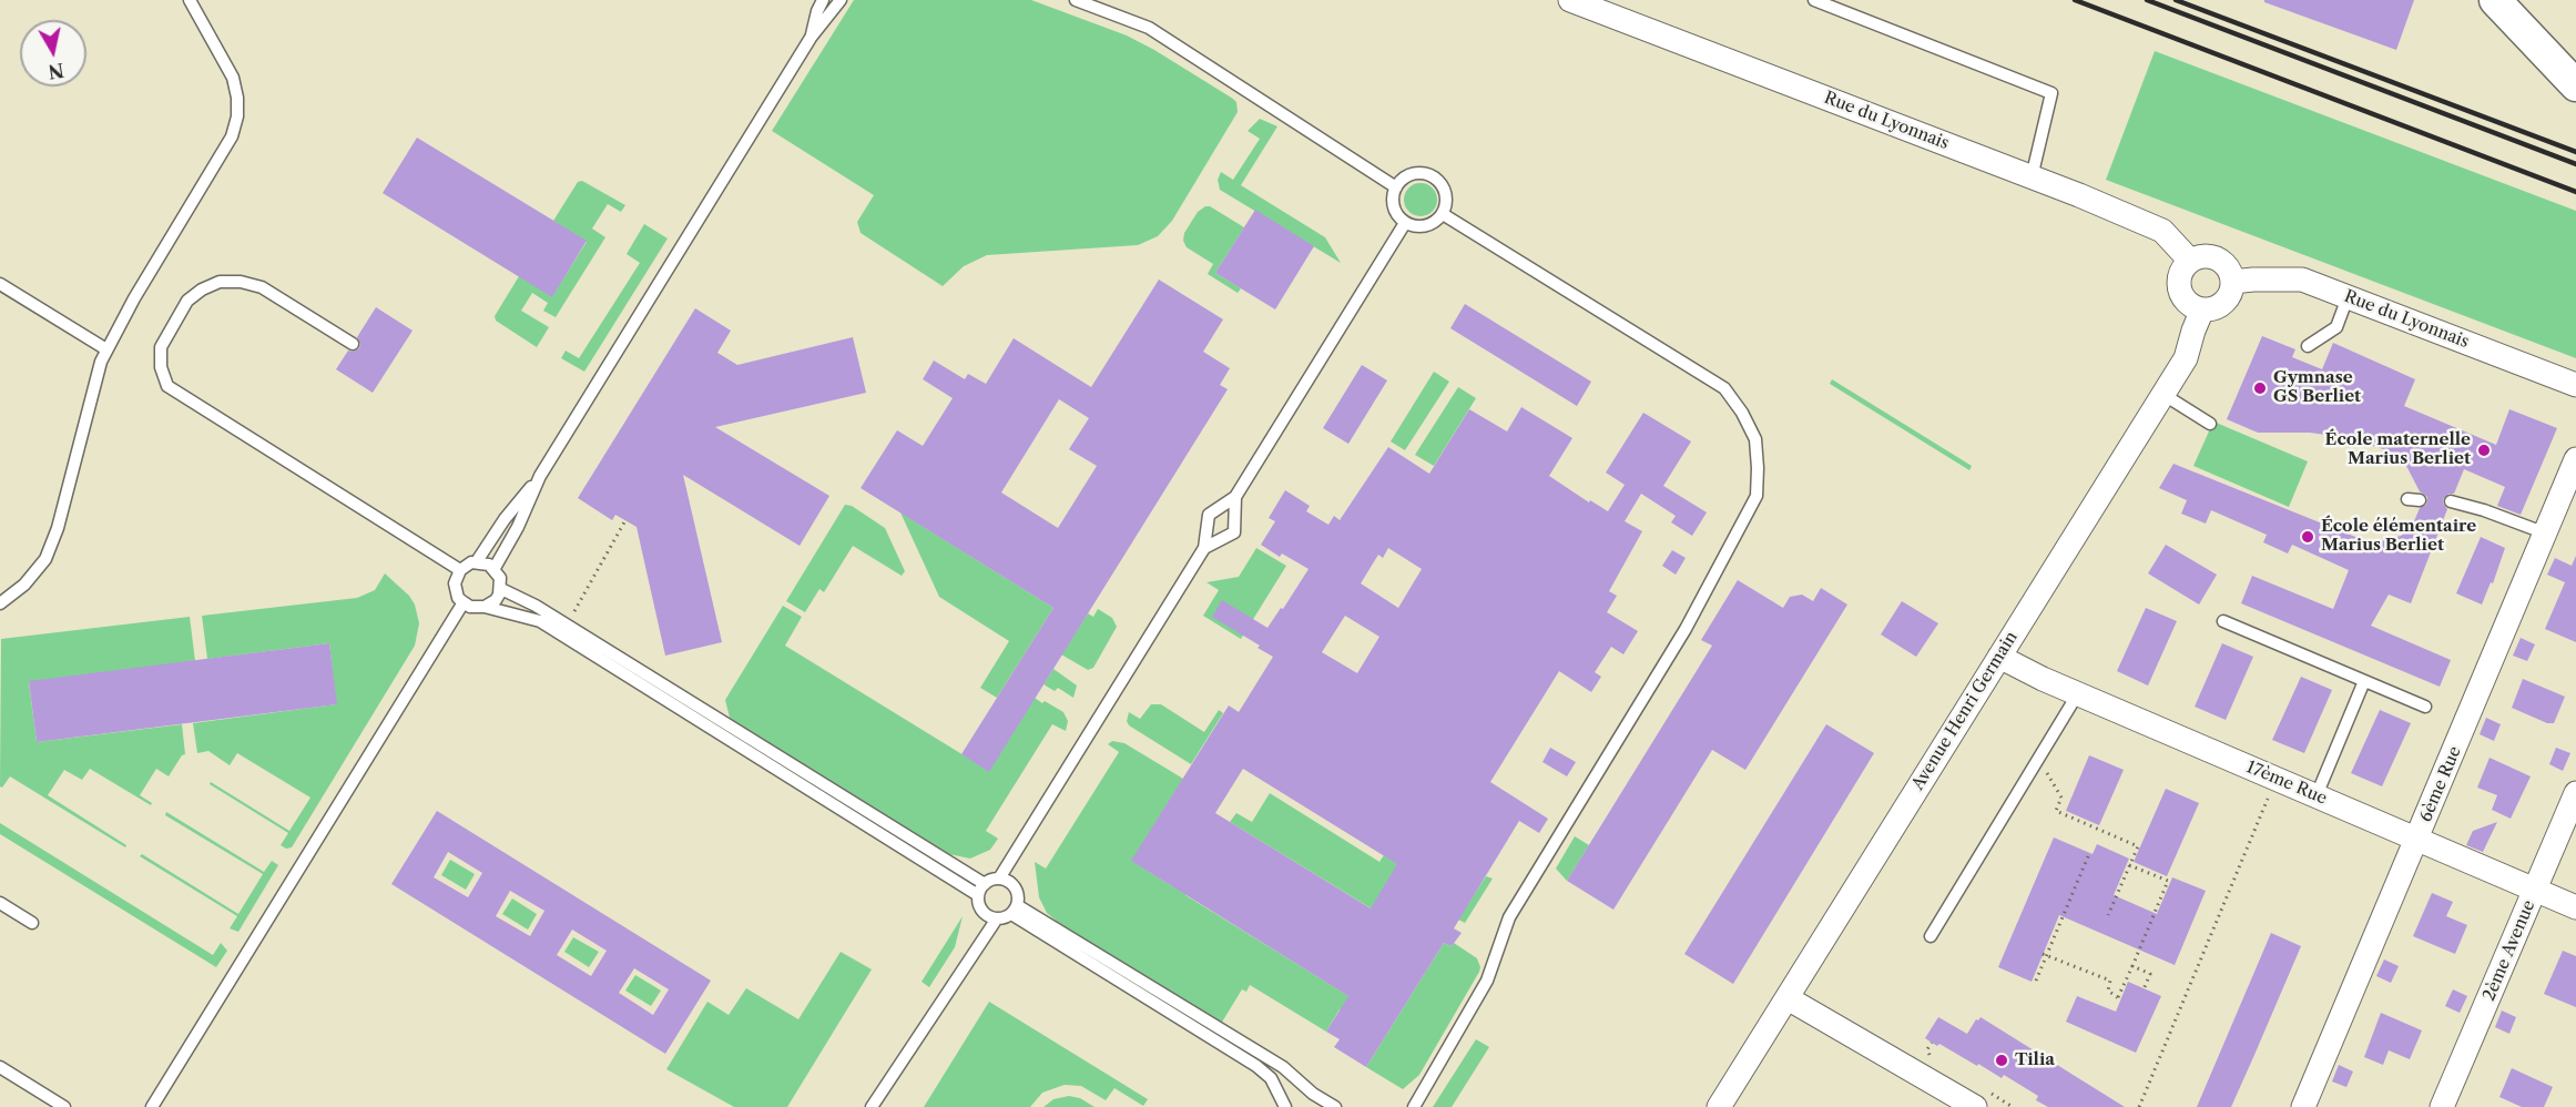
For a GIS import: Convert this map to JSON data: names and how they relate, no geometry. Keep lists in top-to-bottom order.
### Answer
{
  "streets": {
    "street": [
      "Rue du Lyonnais",
      "Avenue Henri Germain",
      "17ème Rue",
      "6ème Rue",
      "2ème Avenue"
    ]
  },
  "crossings": [
    ["Rue du Lyonnais", "Avenue Henri Germain"],
    ["Avenue Henri Germain", "17ème Rue"],
    ["17ème Rue", "6ème Rue"],
    ["17ème Rue", "2ème Avenue"]
  ],
  "places": [
    "Gymnase GS Berliet",
    "École maternelle Marius Berliet",
    "École élémentaire Marius Berliet",
    "Tilia"
  ],
  "north": "bottom"
}
